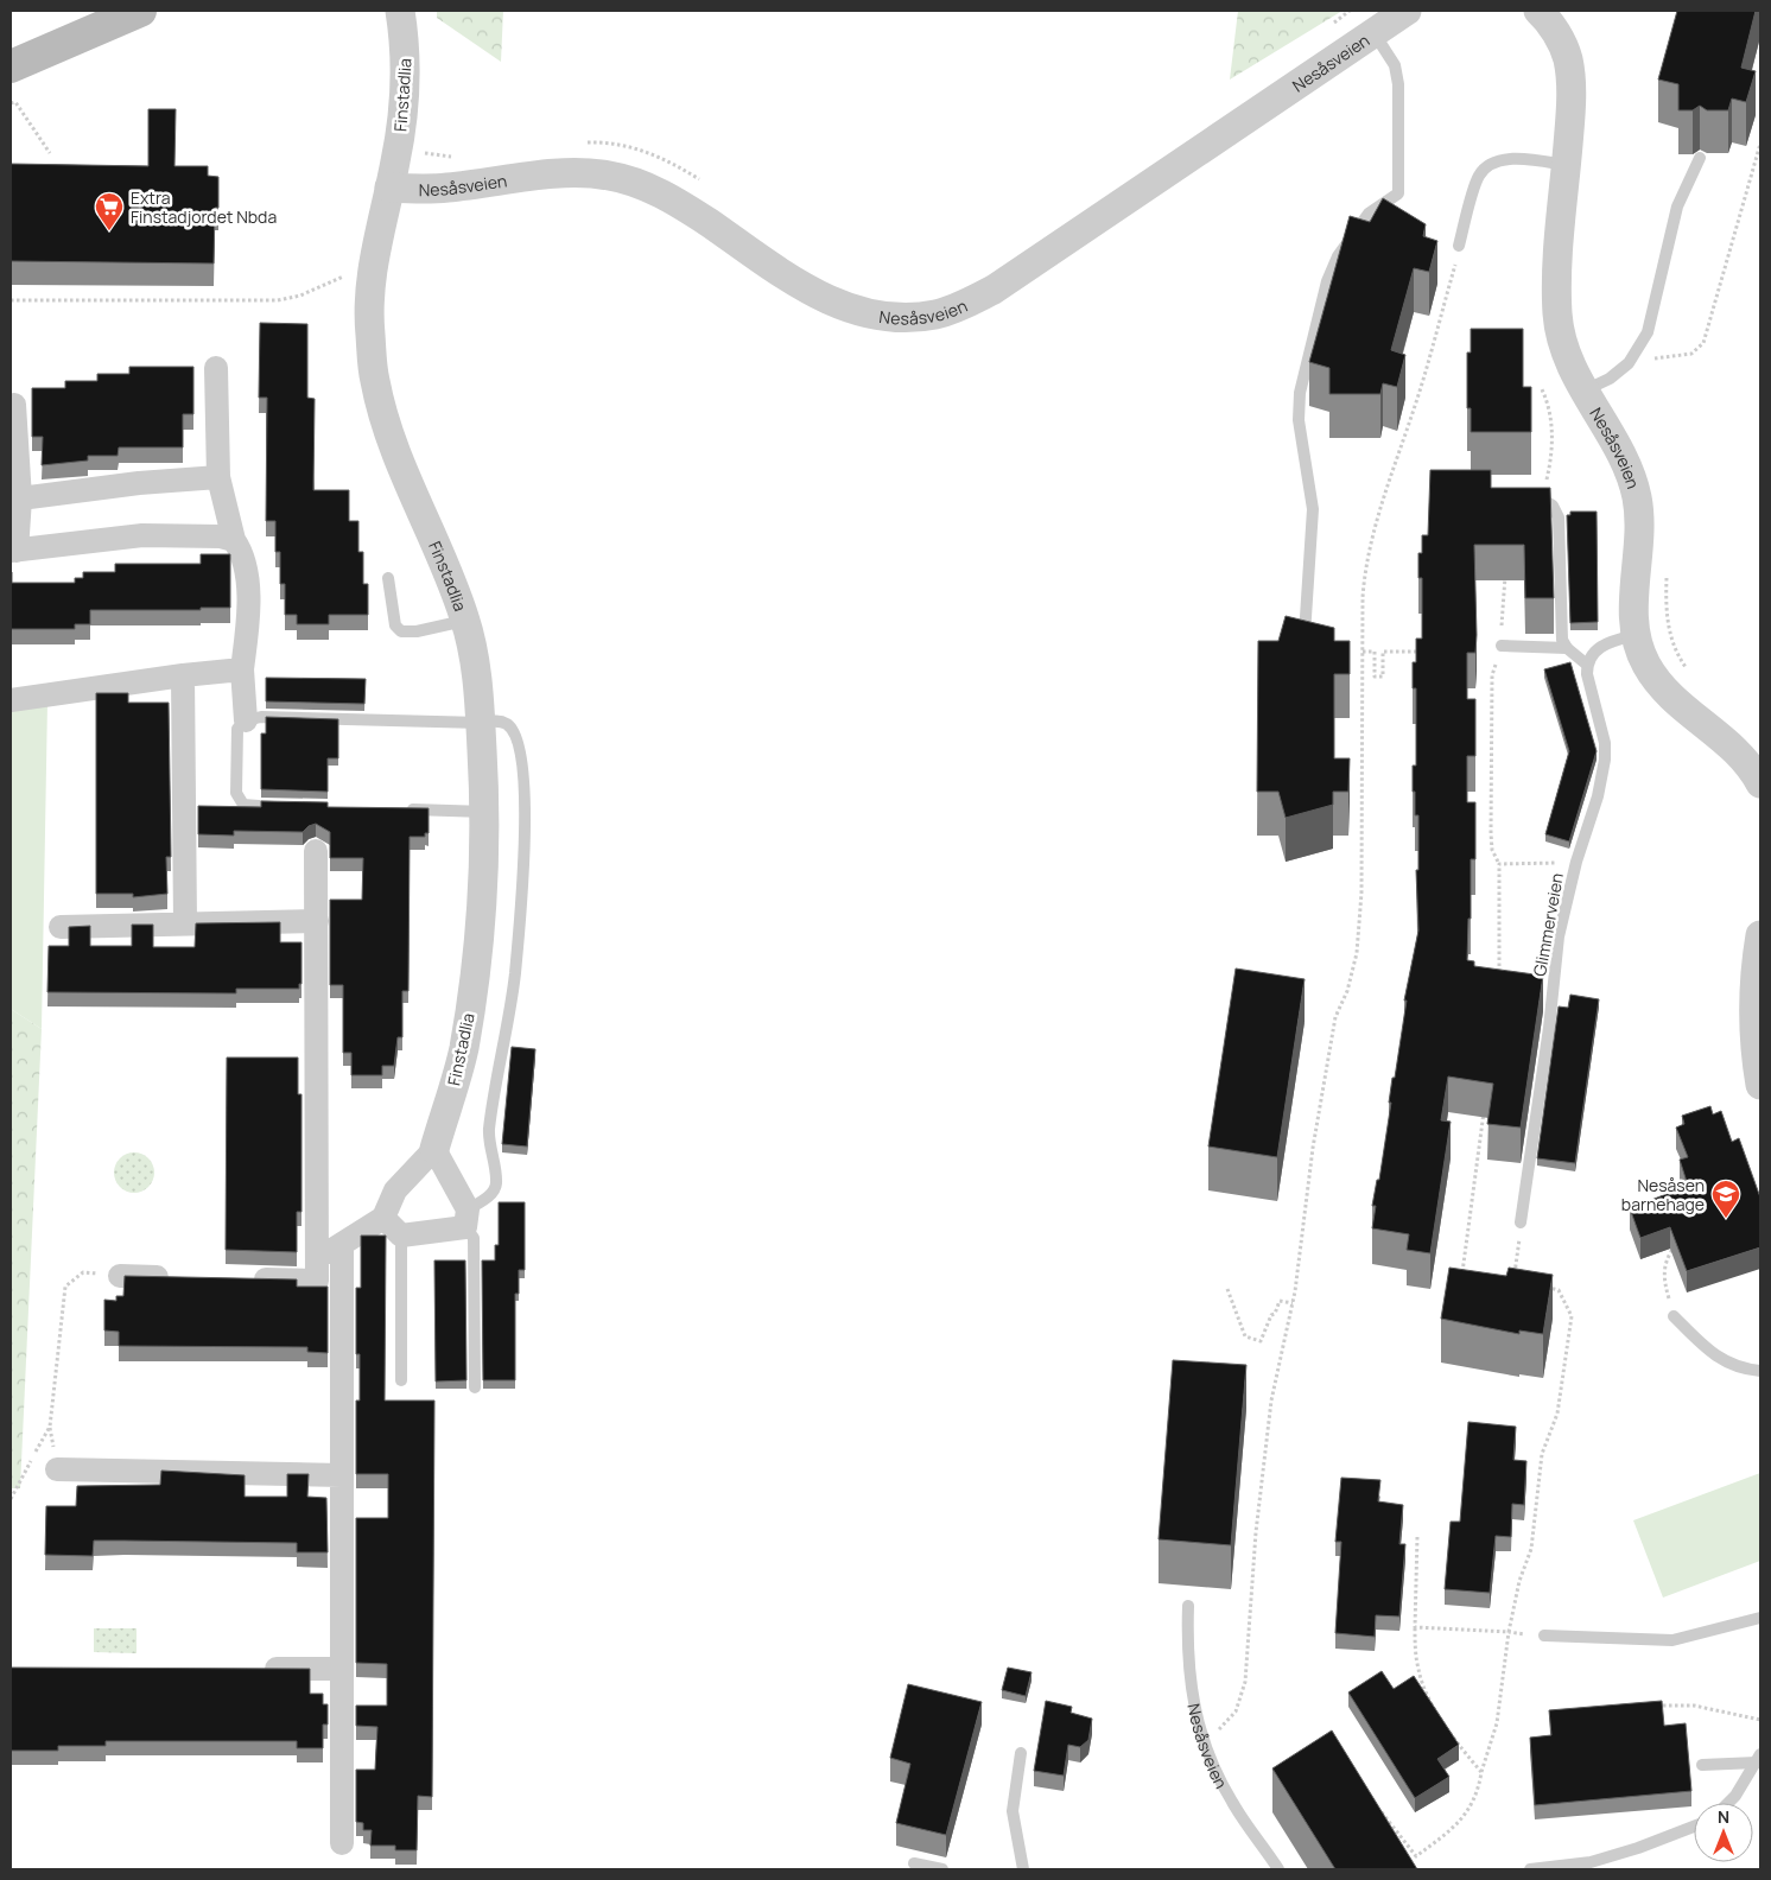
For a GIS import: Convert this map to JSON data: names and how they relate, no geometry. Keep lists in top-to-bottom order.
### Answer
{
  "streets": {
    "street": ["Nesåsveien", "Finstadlia"],
    "lane": ["Glimmerveien"]
  },
  "crossings": [
    ["Nesåsveien", "Finstadlia"]
  ],
  "places": {
    "supermarket": ["Extra Finstadjordet Nbda"],
    "school or university": ["Nesåsen barnehage"]
  },
  "north": "top"
}
